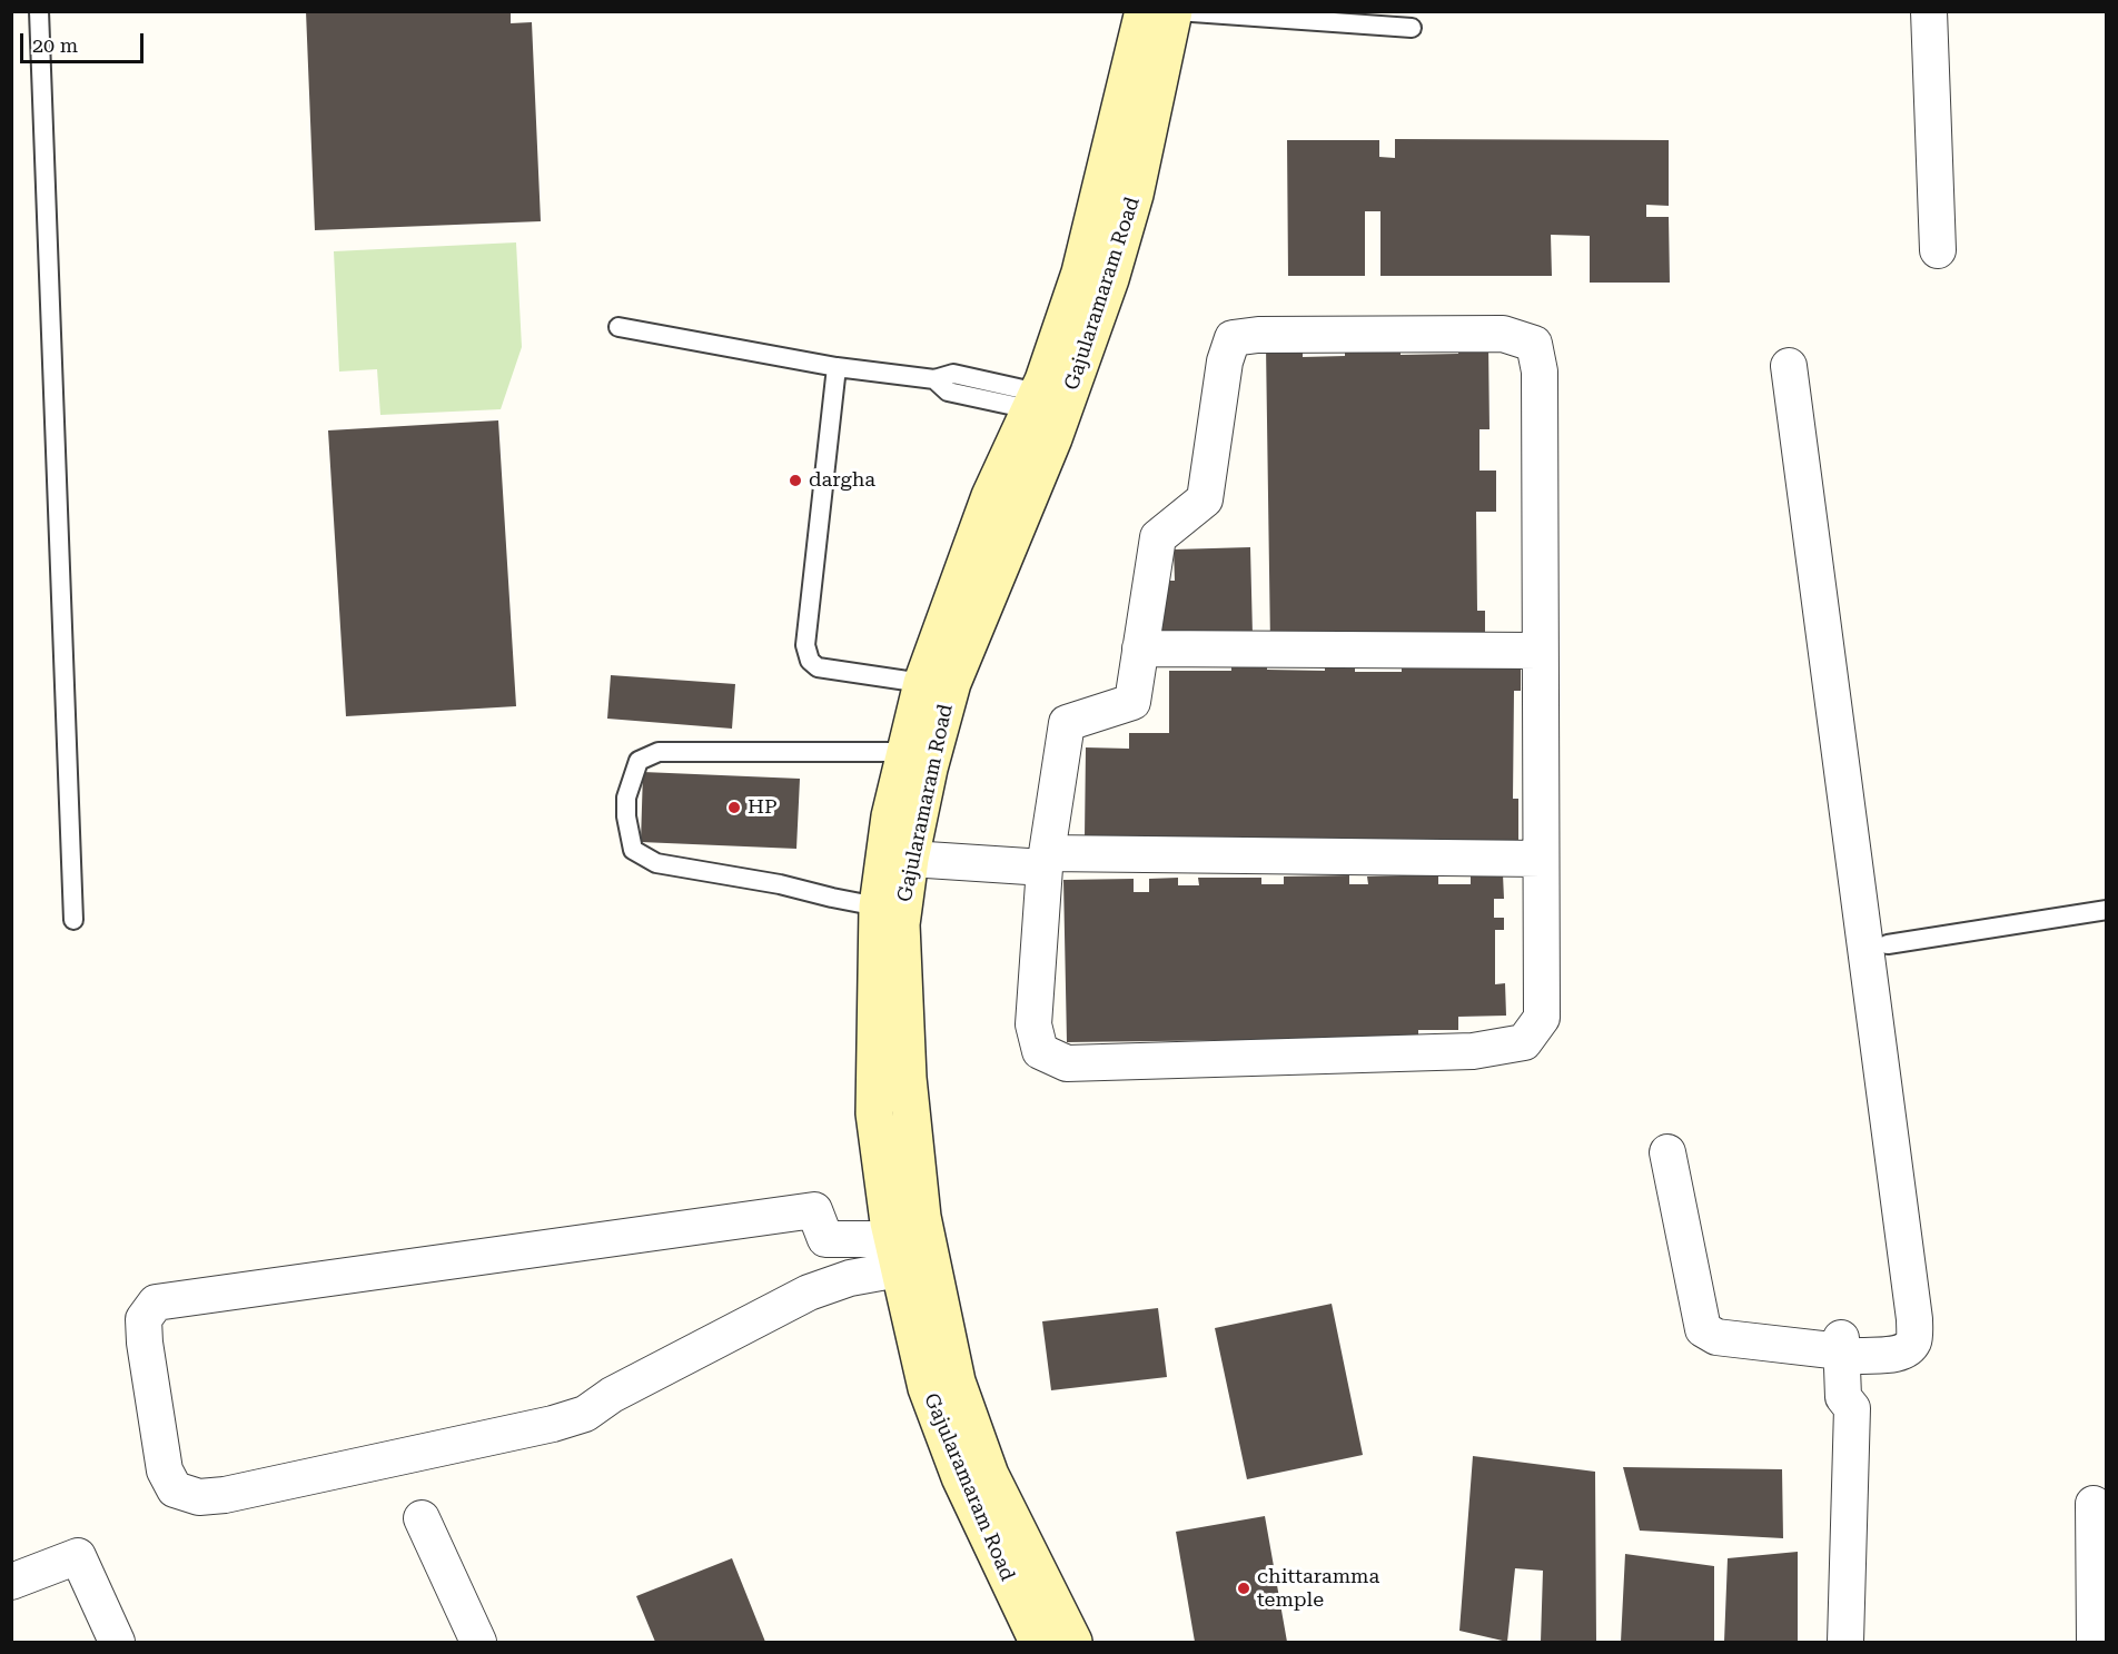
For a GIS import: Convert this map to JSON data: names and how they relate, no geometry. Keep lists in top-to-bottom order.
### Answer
{
  "streets": {
    "main road": ["Gajularamaram Road"]
  },
  "places": ["dargha", "HP", "chittaramma temple"],
  "scale_bar": "20 m"
}
